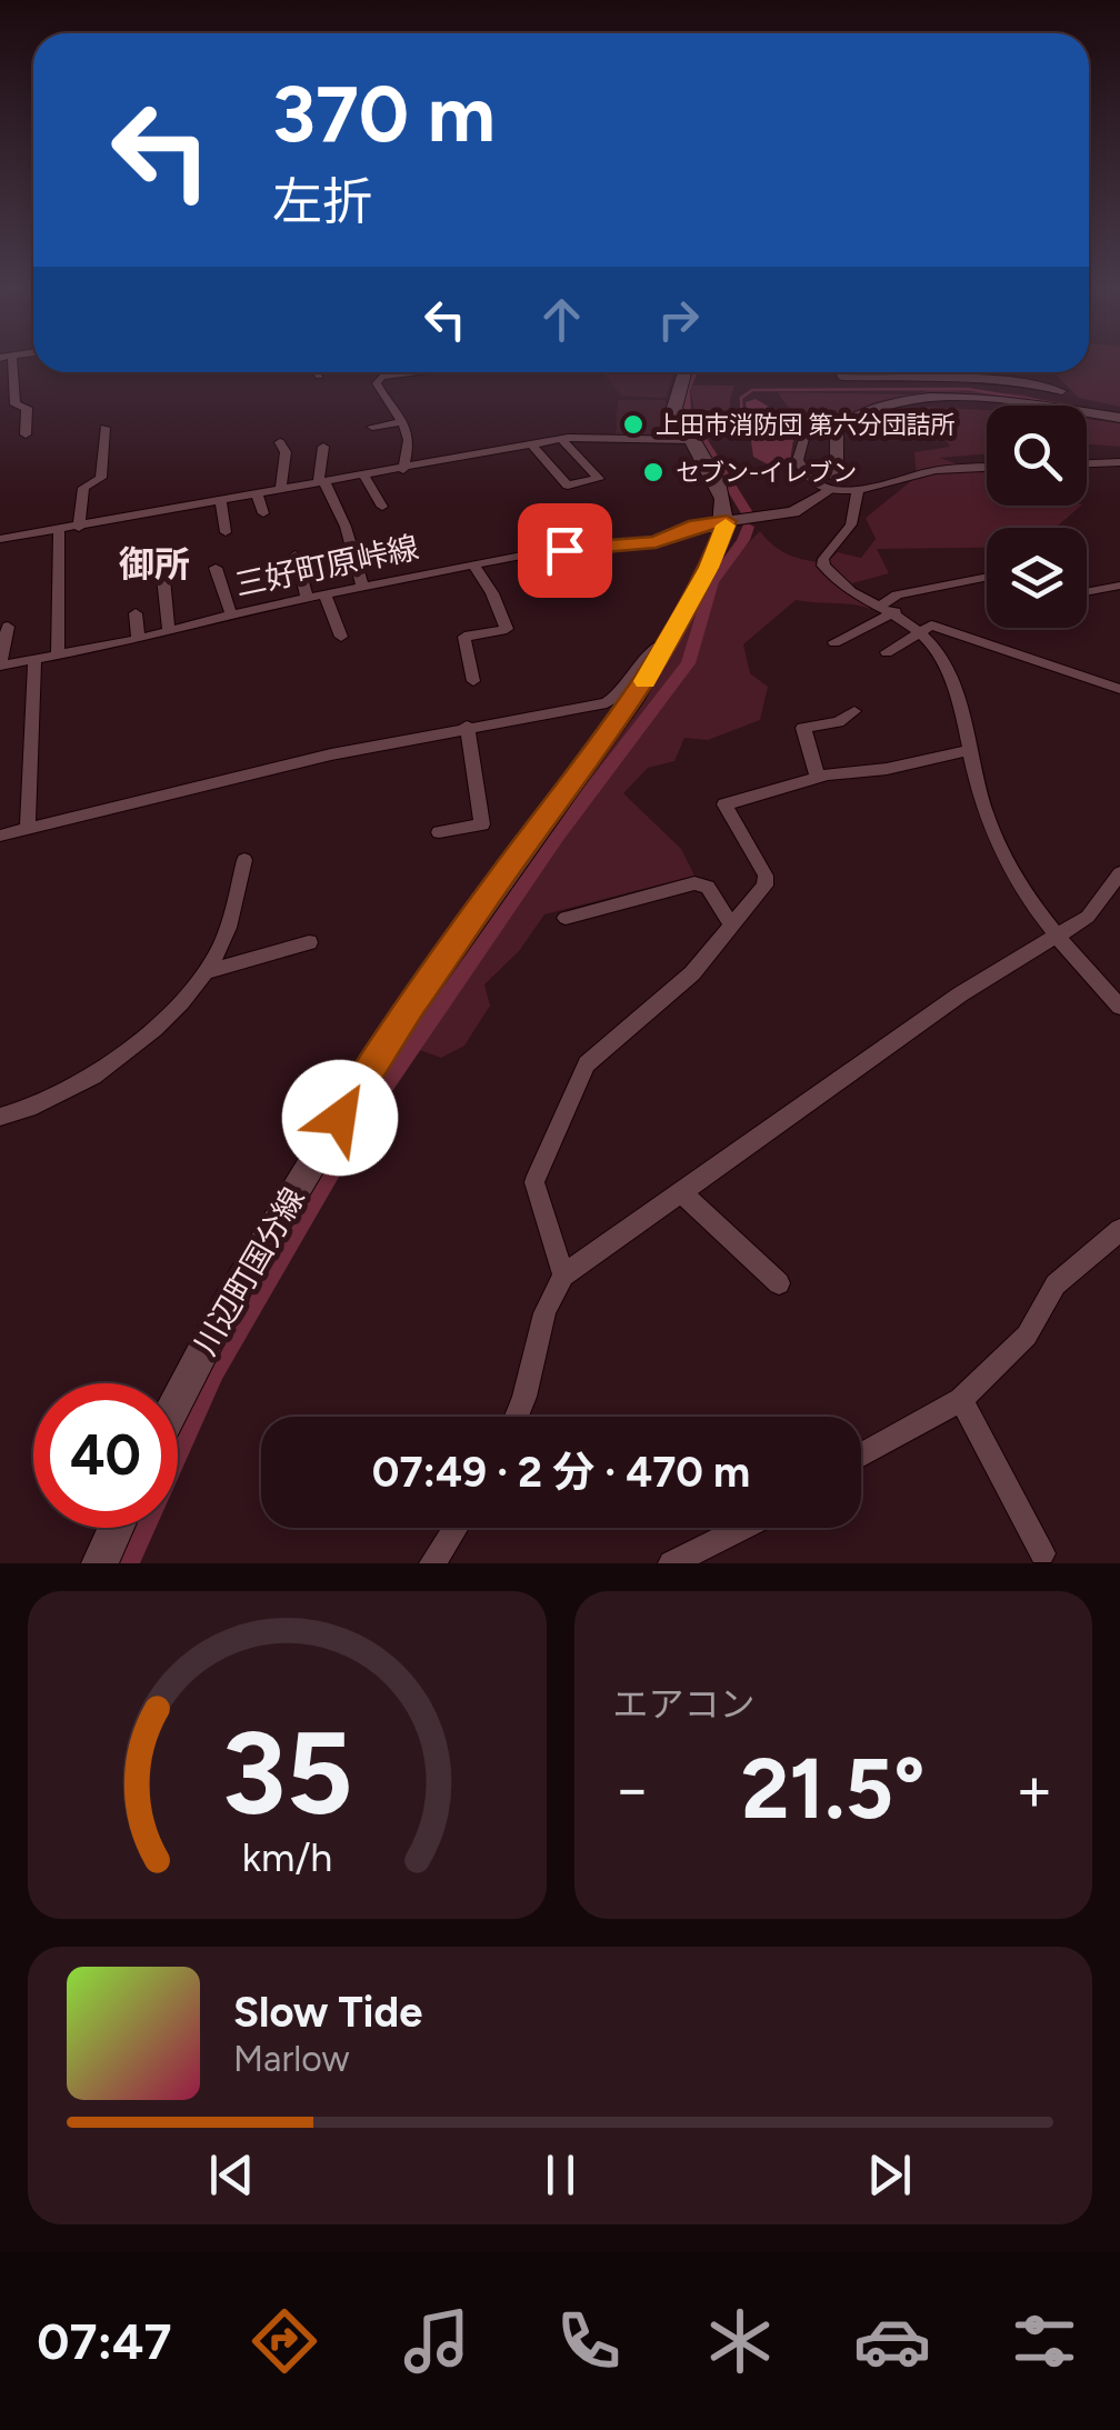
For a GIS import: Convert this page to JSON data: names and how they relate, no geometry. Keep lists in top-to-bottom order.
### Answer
{
  "streets": {
    "street": ["三好町原峠線", "川辺町国分線"]
  },
  "crossings": [
    ["三好町原峠線", "川辺町国分線"]
  ],
  "districts": ["御所"],
  "places": ["上田市消防団 第六分団詰所", "セブン-イレブン"],
  "page": {
    "turn": ["370 m", "左折"],
    "limit": "40",
    "trip": "07:49 · 2 分 · 470 m",
    "tile": "エアコン",
    "heat": ["−", "21.5°", "+"],
    "song": ["Slow Tide", "Marlow"],
    "tabs": "07:47",
    "gauge": ["35", "km/h"]
  }
}
